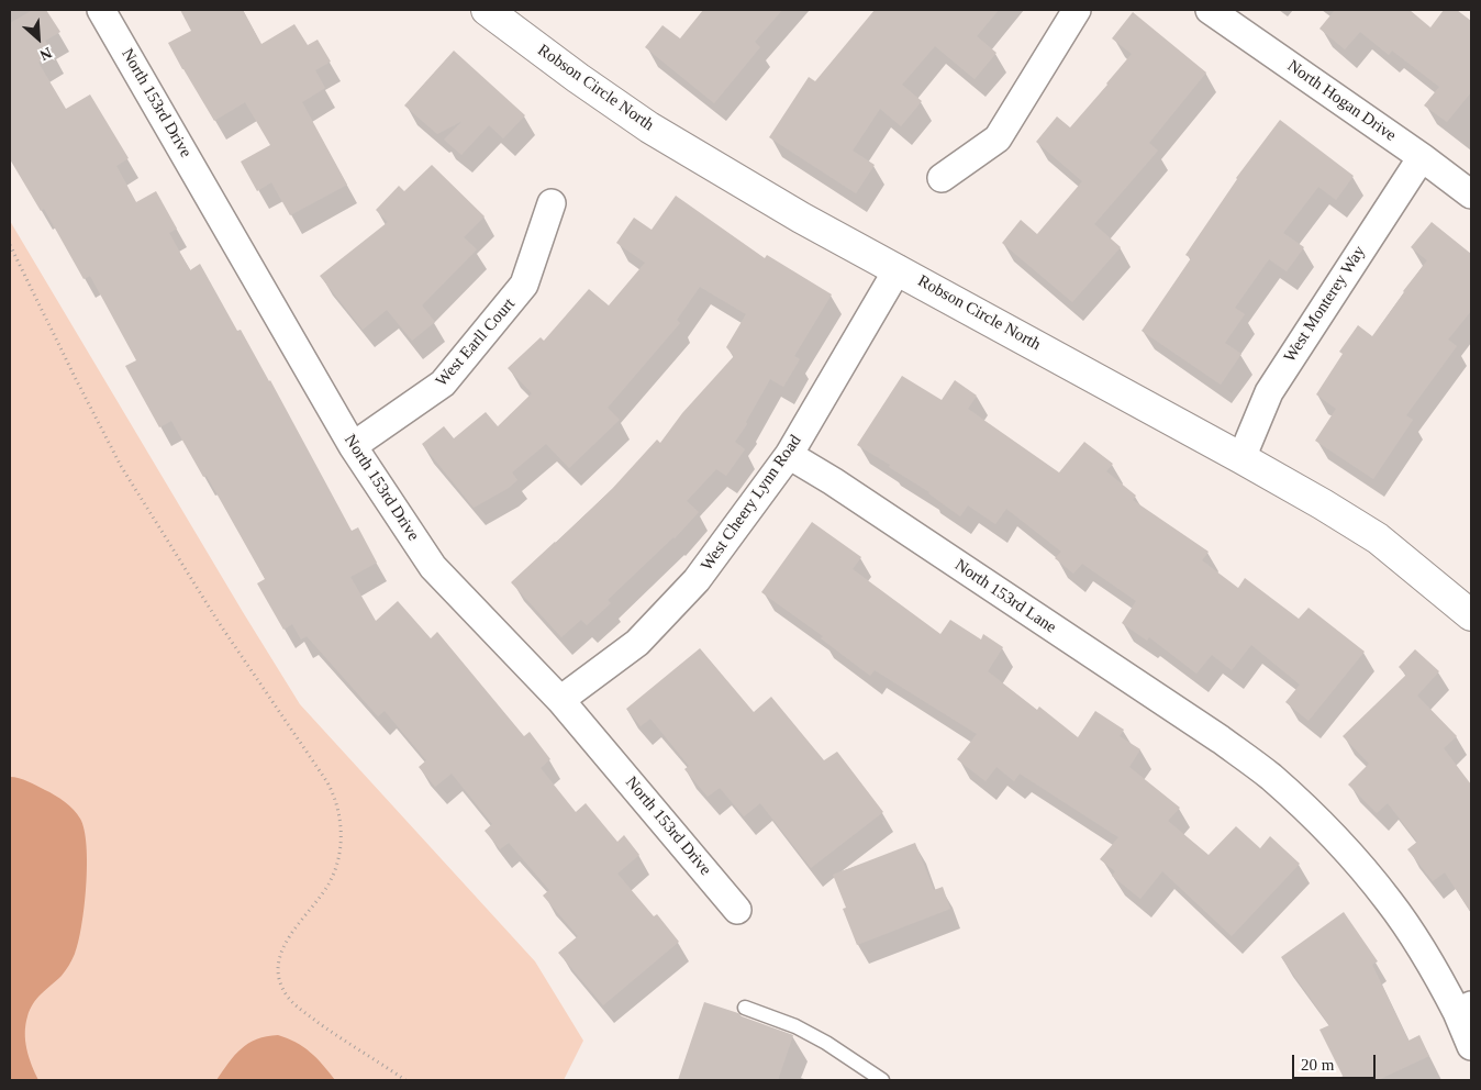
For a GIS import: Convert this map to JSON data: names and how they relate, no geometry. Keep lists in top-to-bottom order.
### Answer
{
  "streets": {
    "street": [
      "Robson Circle North",
      "North Hogan Drive",
      "North 153rd Drive",
      "West Monterey Way",
      "West Earll Court",
      "West Cheery Lynn Road",
      "North 153rd Lane"
    ]
  },
  "crossings": [
    ["Robson Circle North", "West Monterey Way"],
    ["Robson Circle North", "West Cheery Lynn Road"],
    ["North Hogan Drive", "West Monterey Way"],
    ["North 153rd Drive", "West Earll Court"],
    ["North 153rd Drive", "West Cheery Lynn Road"],
    ["West Cheery Lynn Road", "North 153rd Lane"]
  ],
  "scale_bar": "20 m",
  "north": "bottom right"
}
